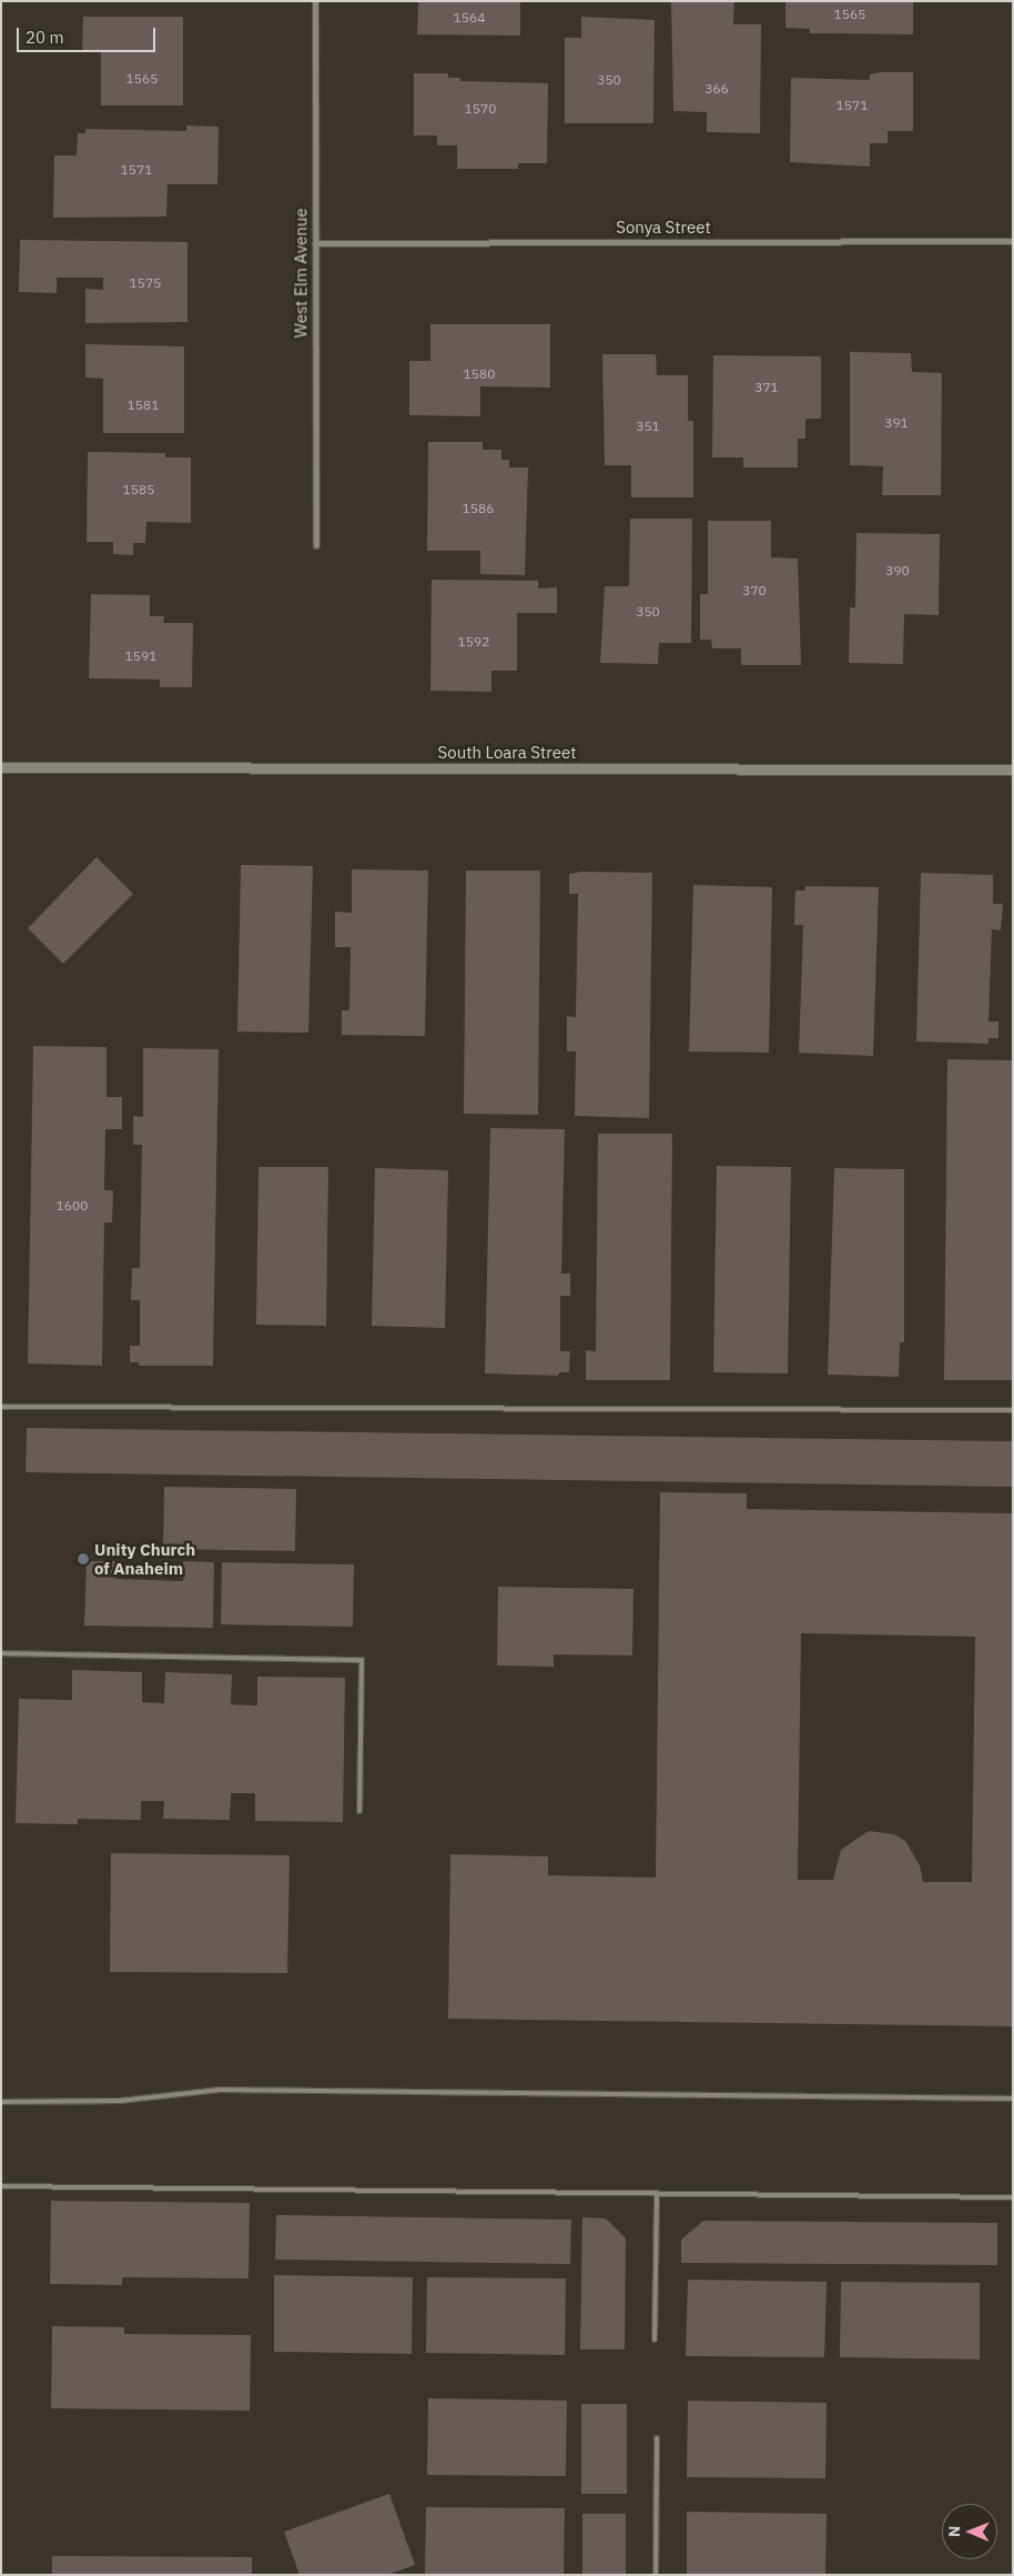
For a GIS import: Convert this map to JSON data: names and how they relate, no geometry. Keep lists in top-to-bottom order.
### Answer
{
  "streets": {
    "street": ["Sonya Street", "West Elm Avenue", "South Loara Street"]
  },
  "crossings": [
    ["Sonya Street", "West Elm Avenue"]
  ],
  "places": ["Unity Church of Anaheim"],
  "house_numbers": [
    "1565",
    "1564",
    "1565",
    "350",
    "366",
    "1571",
    "1570",
    "1571",
    "1575",
    "1580",
    "371",
    "1581",
    "391",
    "351",
    "1585",
    "1586",
    "390",
    "370",
    "350",
    "1592",
    "1591",
    "1600"
  ],
  "scale_bar": "20 m",
  "north": "left"
}
